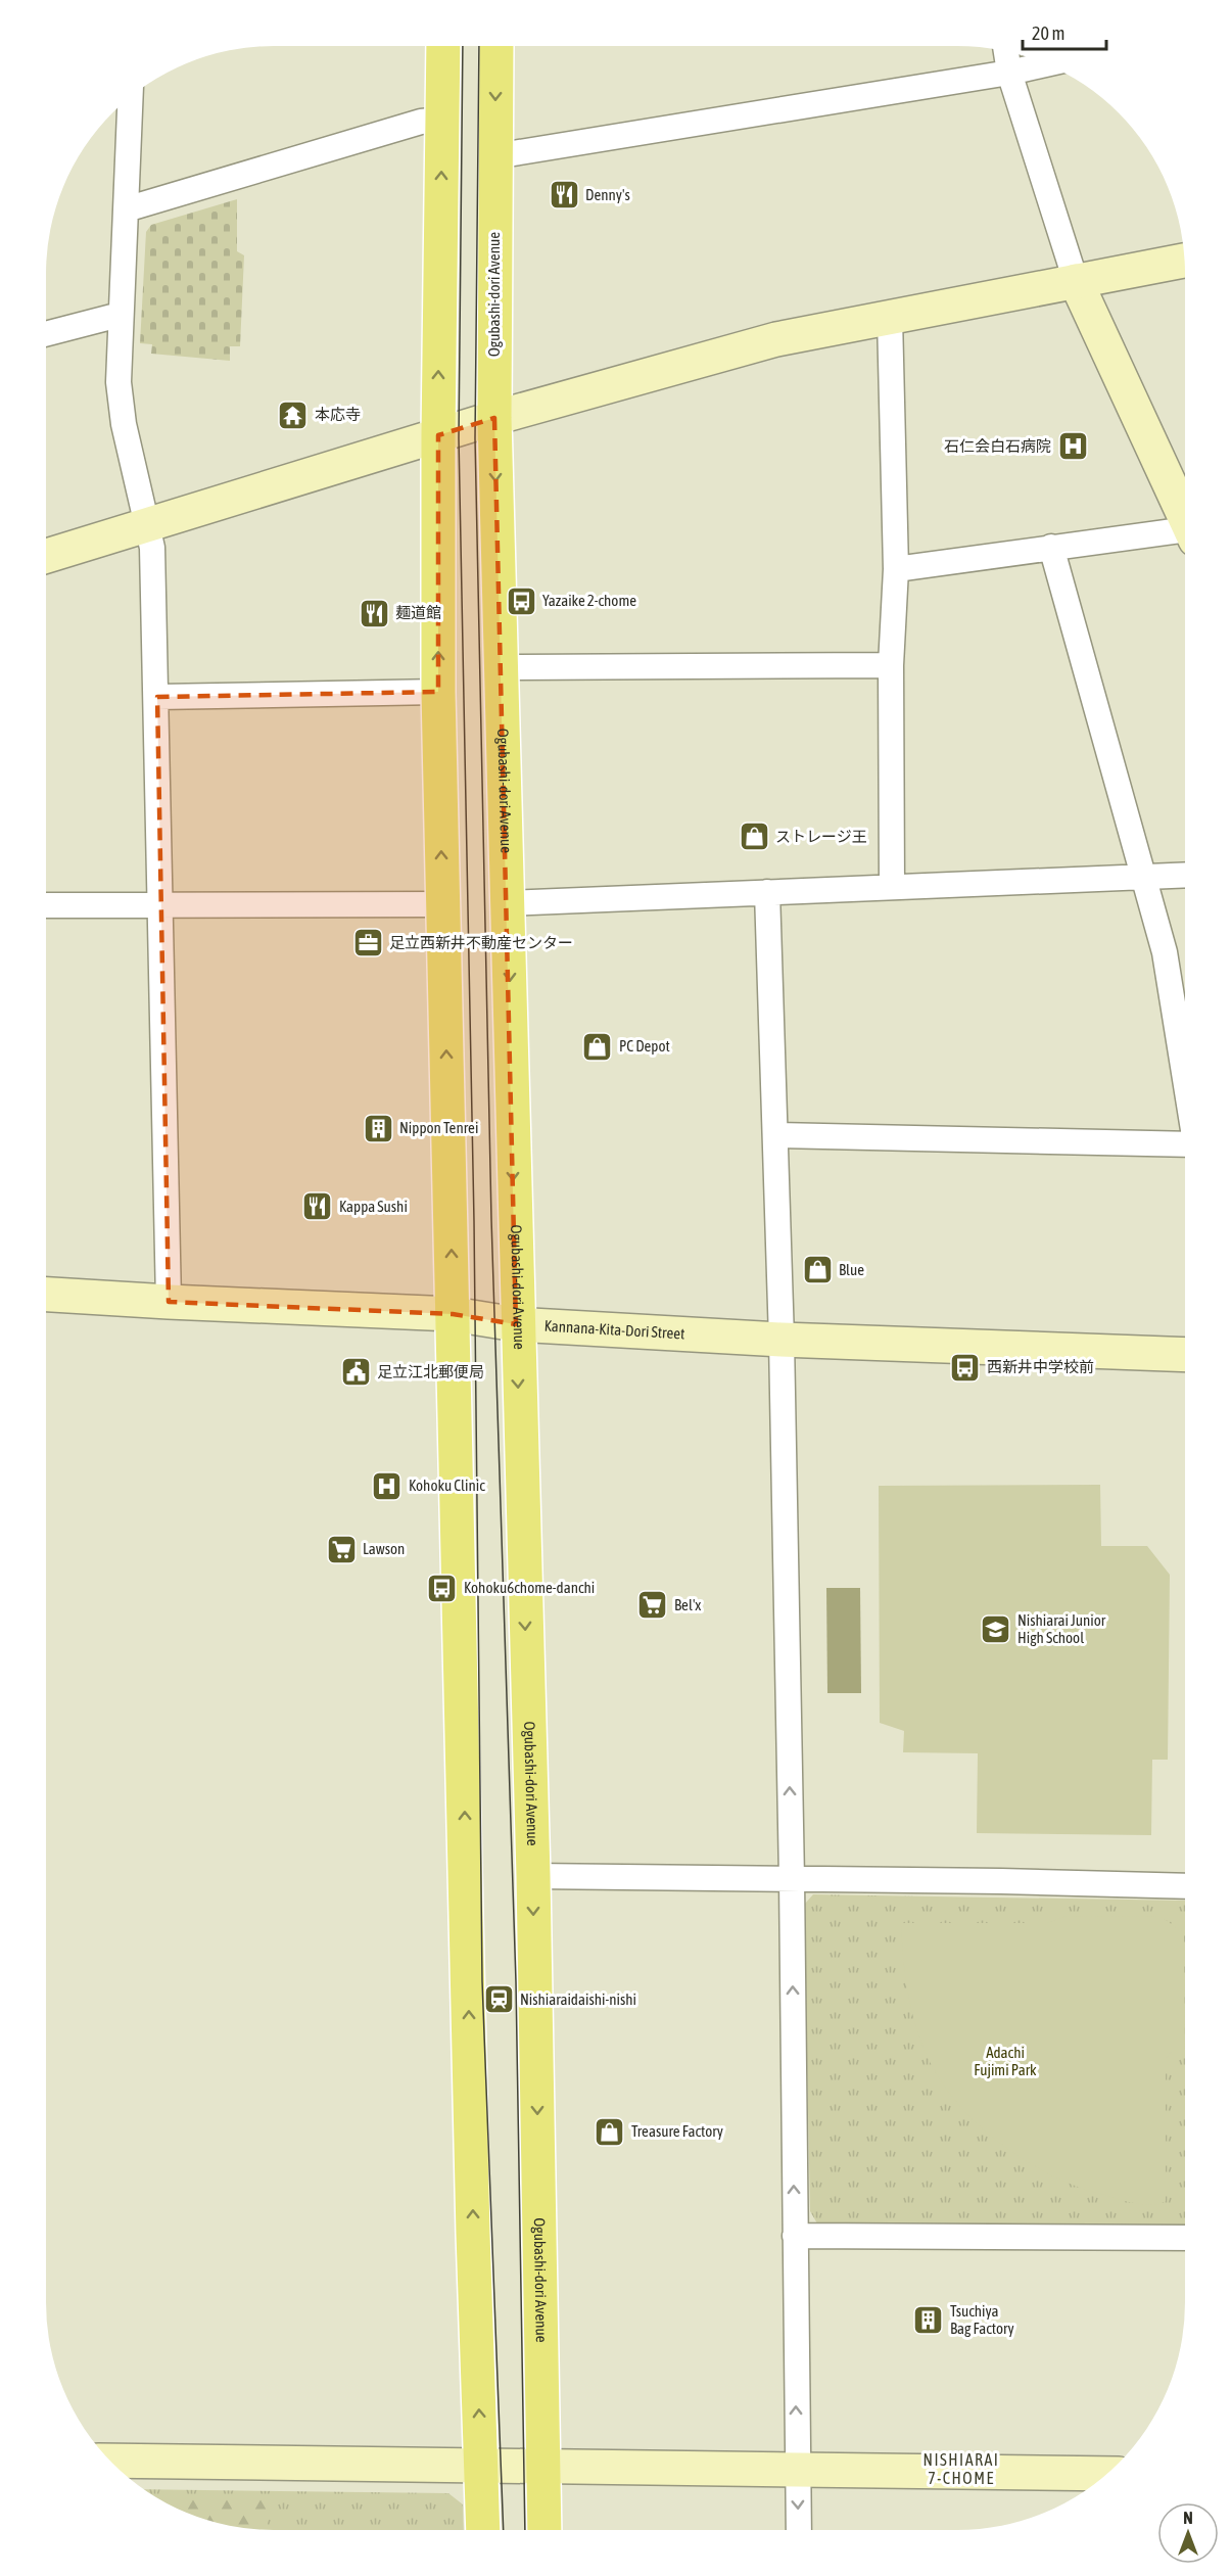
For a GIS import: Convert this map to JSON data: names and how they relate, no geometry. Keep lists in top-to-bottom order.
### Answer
{
  "streets": {
    "main road": ["Ogubashi-dori Avenue"],
    "street": ["Kannana-Kita-Dori Street"]
  },
  "crossings": [
    ["Ogubashi-dori Avenue", "Kannana-Kita-Dori Street"]
  ],
  "districts": ["NISHIARAI 7-CHOME"],
  "parks": ["Adachi Fujimi Park"],
  "places": {
    "restaurant": ["Denny's", "麺道館", "Kappa Sushi"],
    "temple": ["本応寺"],
    "hospital": ["石仁会白石病院", "Kohoku Clinic"],
    "bus stop": ["Yazaike 2-chome", "西新井中学校前", "Kohoku6chome-danchi"],
    "shop": [
      "ストレージ王",
      "PC Depot",
      "Blue",
      "Treasure Factory"
    ],
    "office": ["足立西新井不動産センター"],
    "building": ["Nippon Tenrei", "Tsuchiya Bag Factory"],
    "public building": ["足立江北郵便局"],
    "supermarket": ["Lawson", "Bel'x"],
    "school or university": ["Nishiarai Junior High School"],
    "station": ["Nishiaraidaishi-nishi"]
  },
  "scale_bar": "20 m",
  "north": "top"
}
